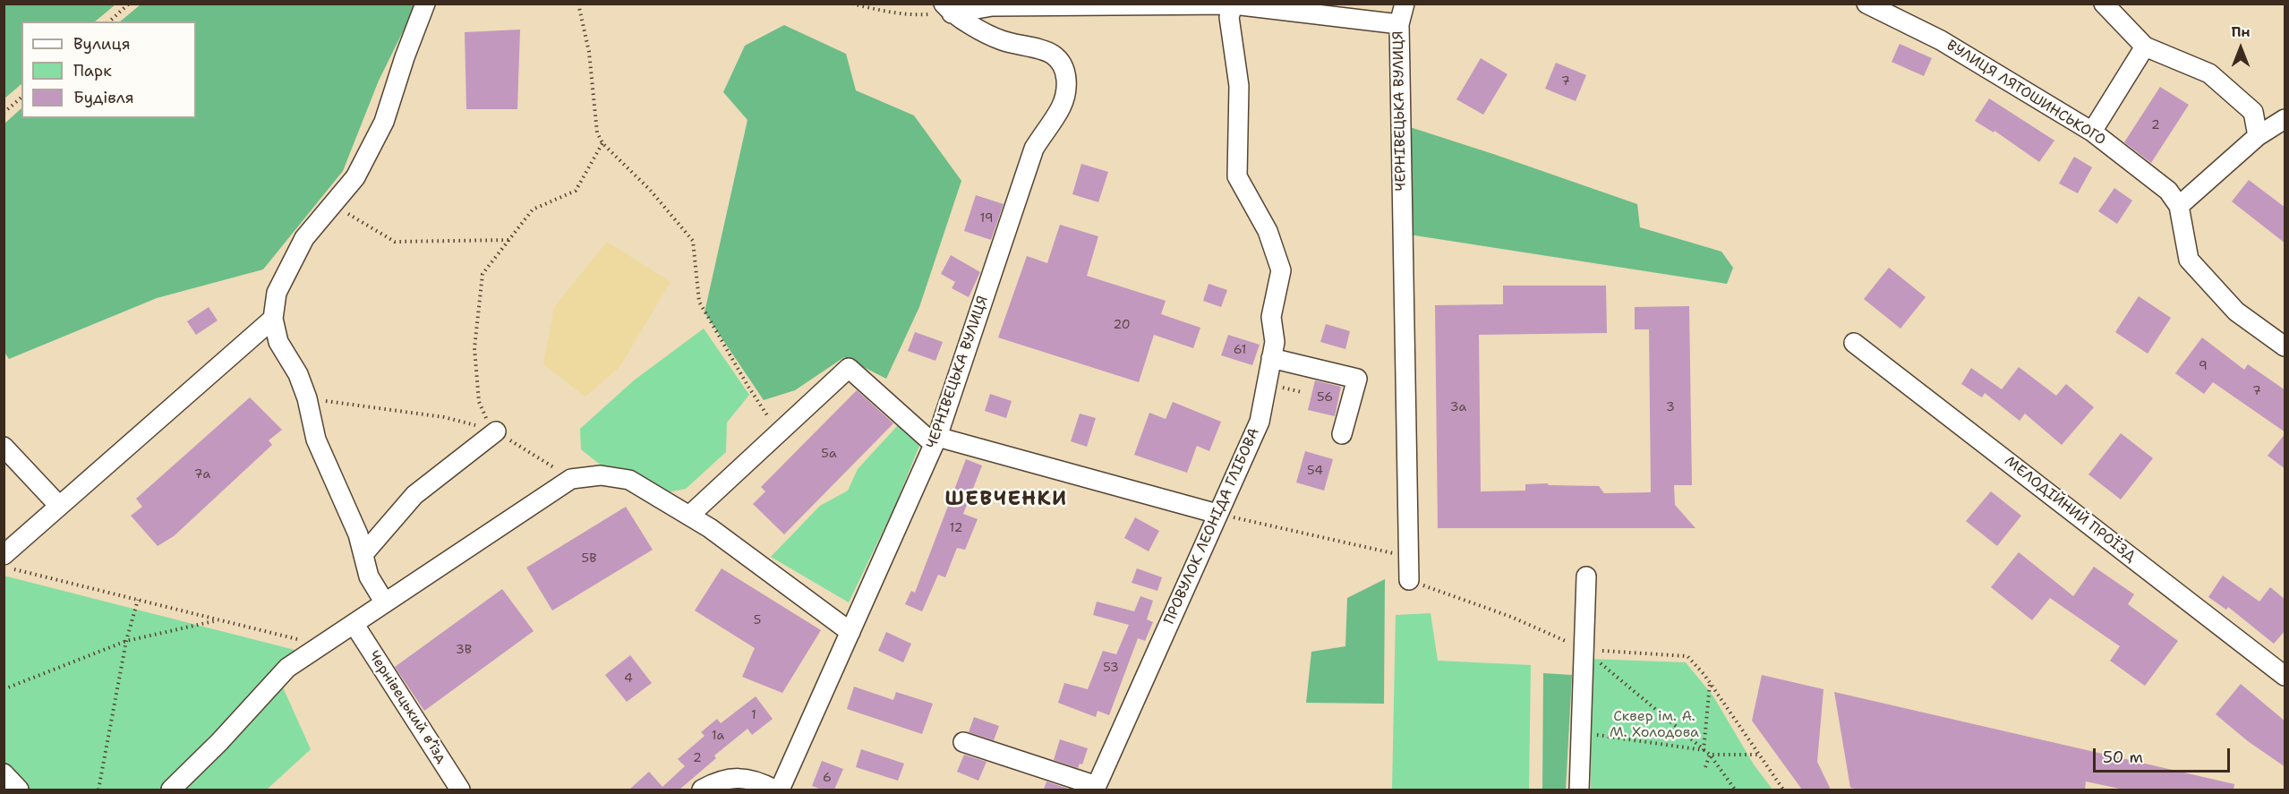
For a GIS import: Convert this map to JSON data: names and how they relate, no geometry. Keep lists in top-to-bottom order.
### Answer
{
  "streets": {
    "street": [
      "ВУЛИЦЯ ЛЯТОШИНСЬКОГО",
      "ЧЕРНІВЕЦЬКА ВУЛИЦЯ",
      "МЕЛОДІЙНИЙ ПРОЇЗД",
      "ПРОВУЛОК ЛЕОНІДА ГЛІБОВА",
      "Чернівецький вʼїзд"
    ]
  },
  "crossings": [
    ["ЧЕРНІВЕЦЬКА ВУЛИЦЯ", "ПРОВУЛОК ЛЕОНІДА ГЛІБОВА"]
  ],
  "districts": ["ШЕВЧЕНКИ"],
  "parks": ["Сквер ім. А. М. Холодова"],
  "house_numbers": [
    "7",
    "2",
    "19",
    "20",
    "61",
    "9",
    "7",
    "56",
    "3а",
    "3",
    "5а",
    "54",
    "7а",
    "12",
    "5В",
    "5",
    "3В",
    "53",
    "4",
    "1",
    "1а",
    "2",
    "6"
  ],
  "legend": ["Вулиця", "Парк", "Будівля"],
  "scale_bar": "50 m",
  "north": "top"
}
